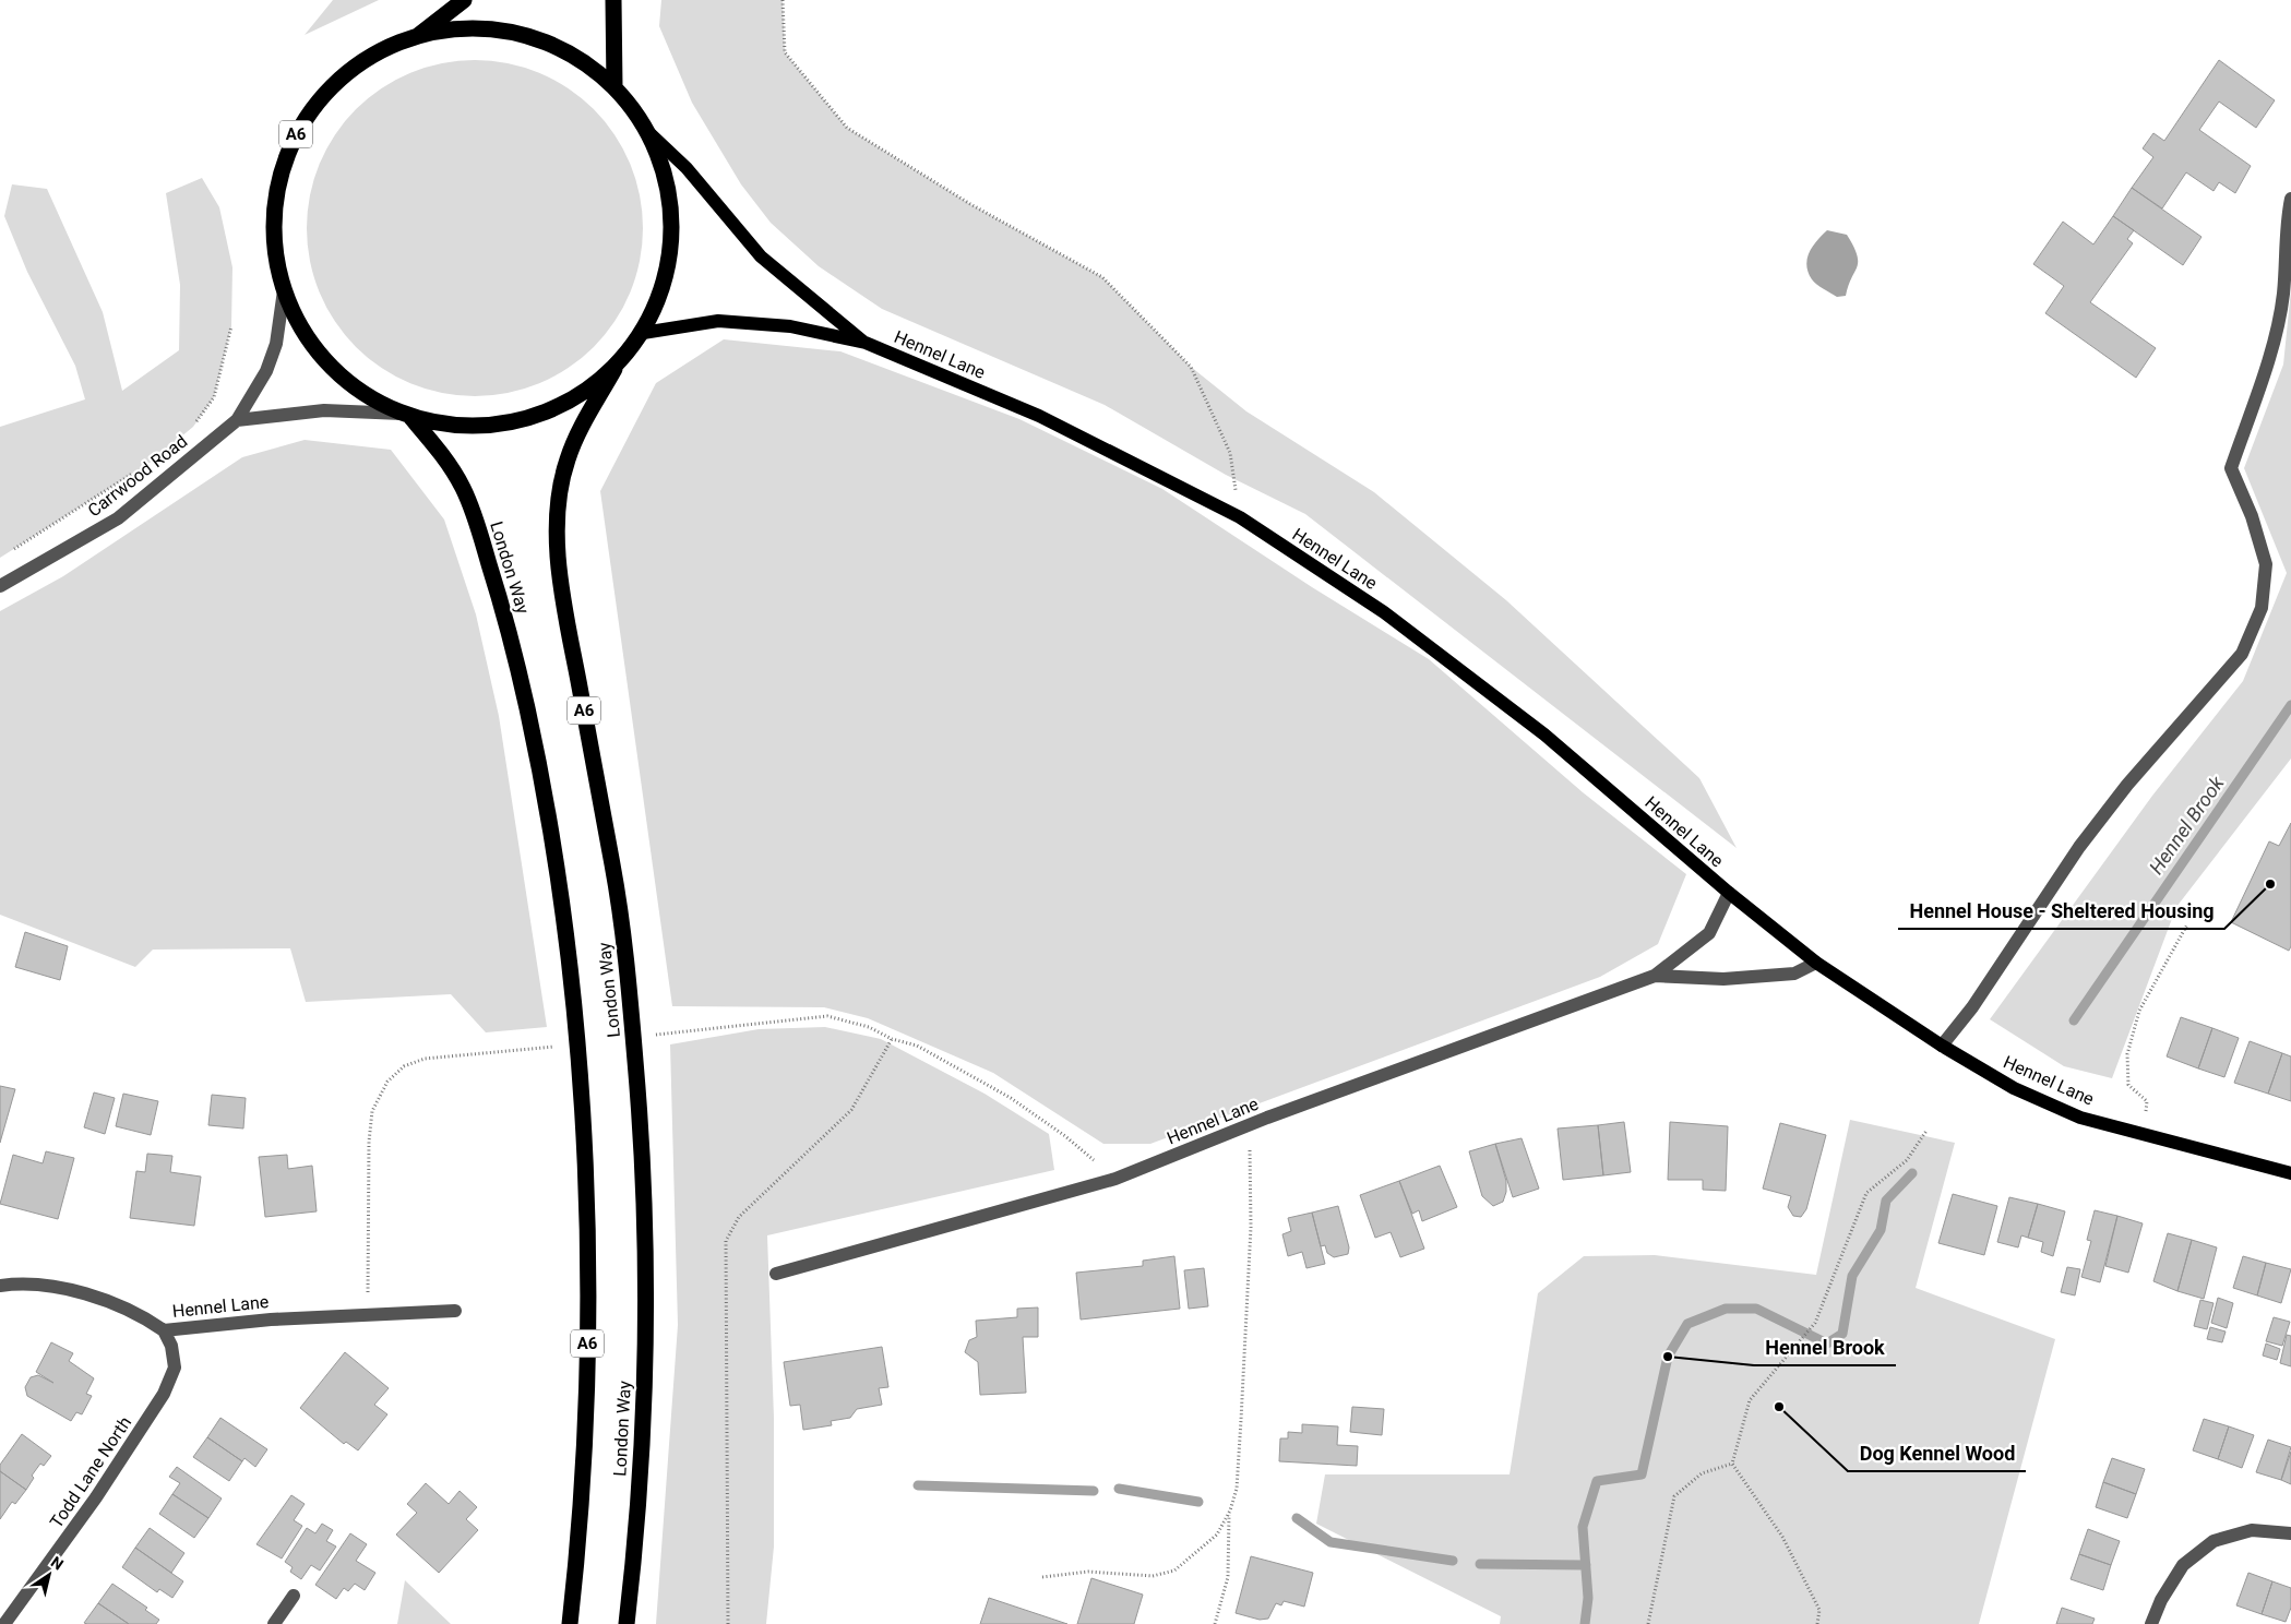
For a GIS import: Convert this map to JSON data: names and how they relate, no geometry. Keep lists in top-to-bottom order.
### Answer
{
  "streets": {
    "highway": ["A6", "London Way"],
    "main road": ["Hennel Lane"],
    "street": ["Carrwood Road", "Todd Lane North"]
  },
  "crossings": [
    ["A6", "Hennel Lane"],
    ["A6", "Carrwood Road"],
    ["A6", "London Way"],
    ["Hennel Lane", "Todd Lane North"]
  ],
  "water": ["Hennel Brook"],
  "places": ["Hennel House - Sheltered Housing", "Hennel Brook", "Dog Kennel Wood"],
  "north": "top right"
}
